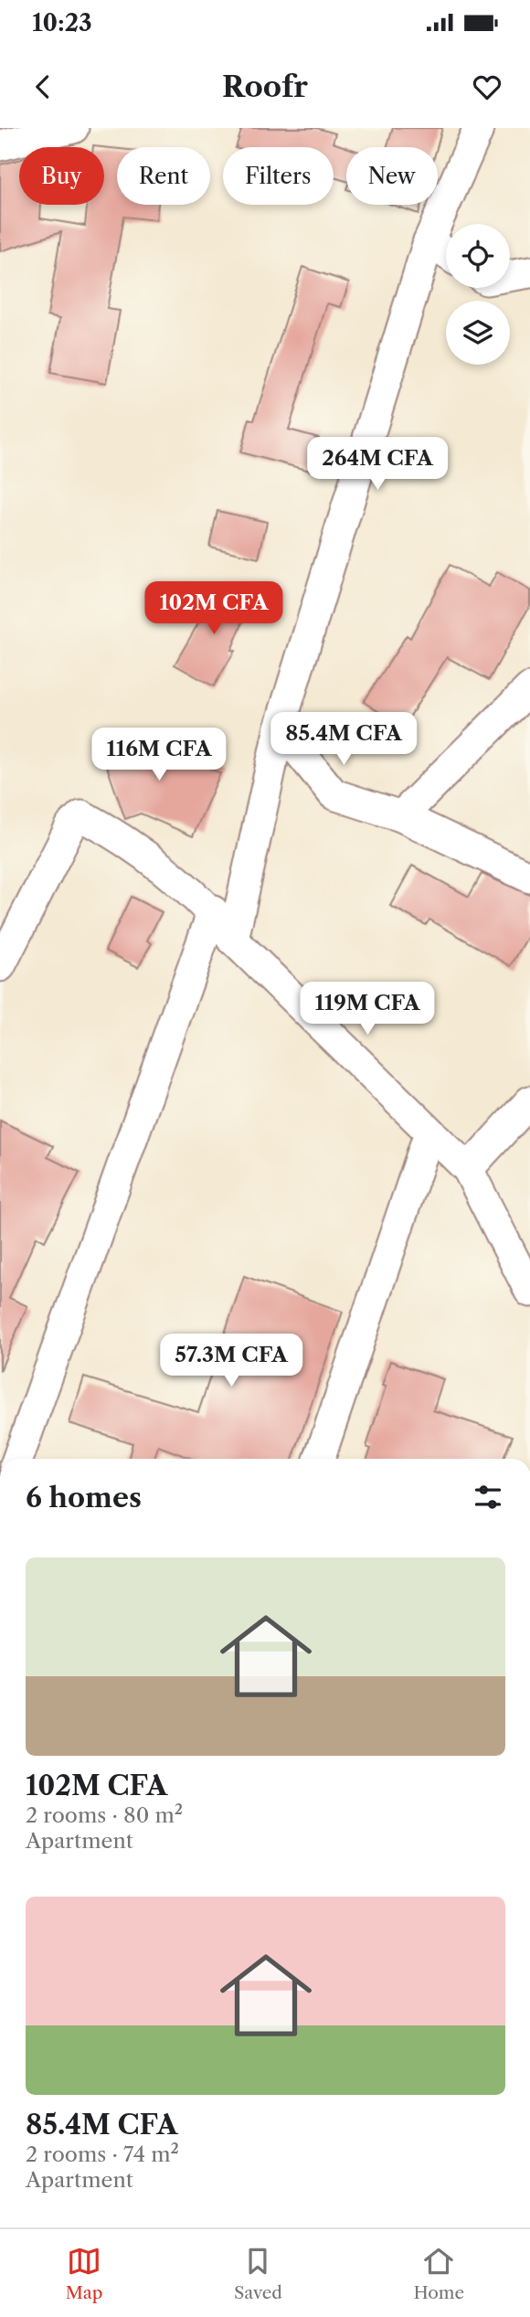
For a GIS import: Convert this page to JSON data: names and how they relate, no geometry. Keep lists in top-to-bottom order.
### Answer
{
  "page": {
    "status": "10:23",
    "header": "Roofr",
    "chip": [
      "Buy",
      "Rent",
      "Filters",
      "New"
    ],
    "price": [
      "264M CFA",
      "102M CFA",
      "85.4M CFA",
      "116M CFA",
      "119M CFA",
      "57.3M CFA"
    ],
    "heading": "6 homes",
    "list": [
      {
        "name": "102M CFA",
        "note": "2 rooms · 80 m² · Apartment"
      },
      {
        "name": "85.4M CFA",
        "note": "2 rooms · 74 m² · Apartment"
      }
    ],
    "tabs": ["Map", "Saved", "Home"]
  }
}
